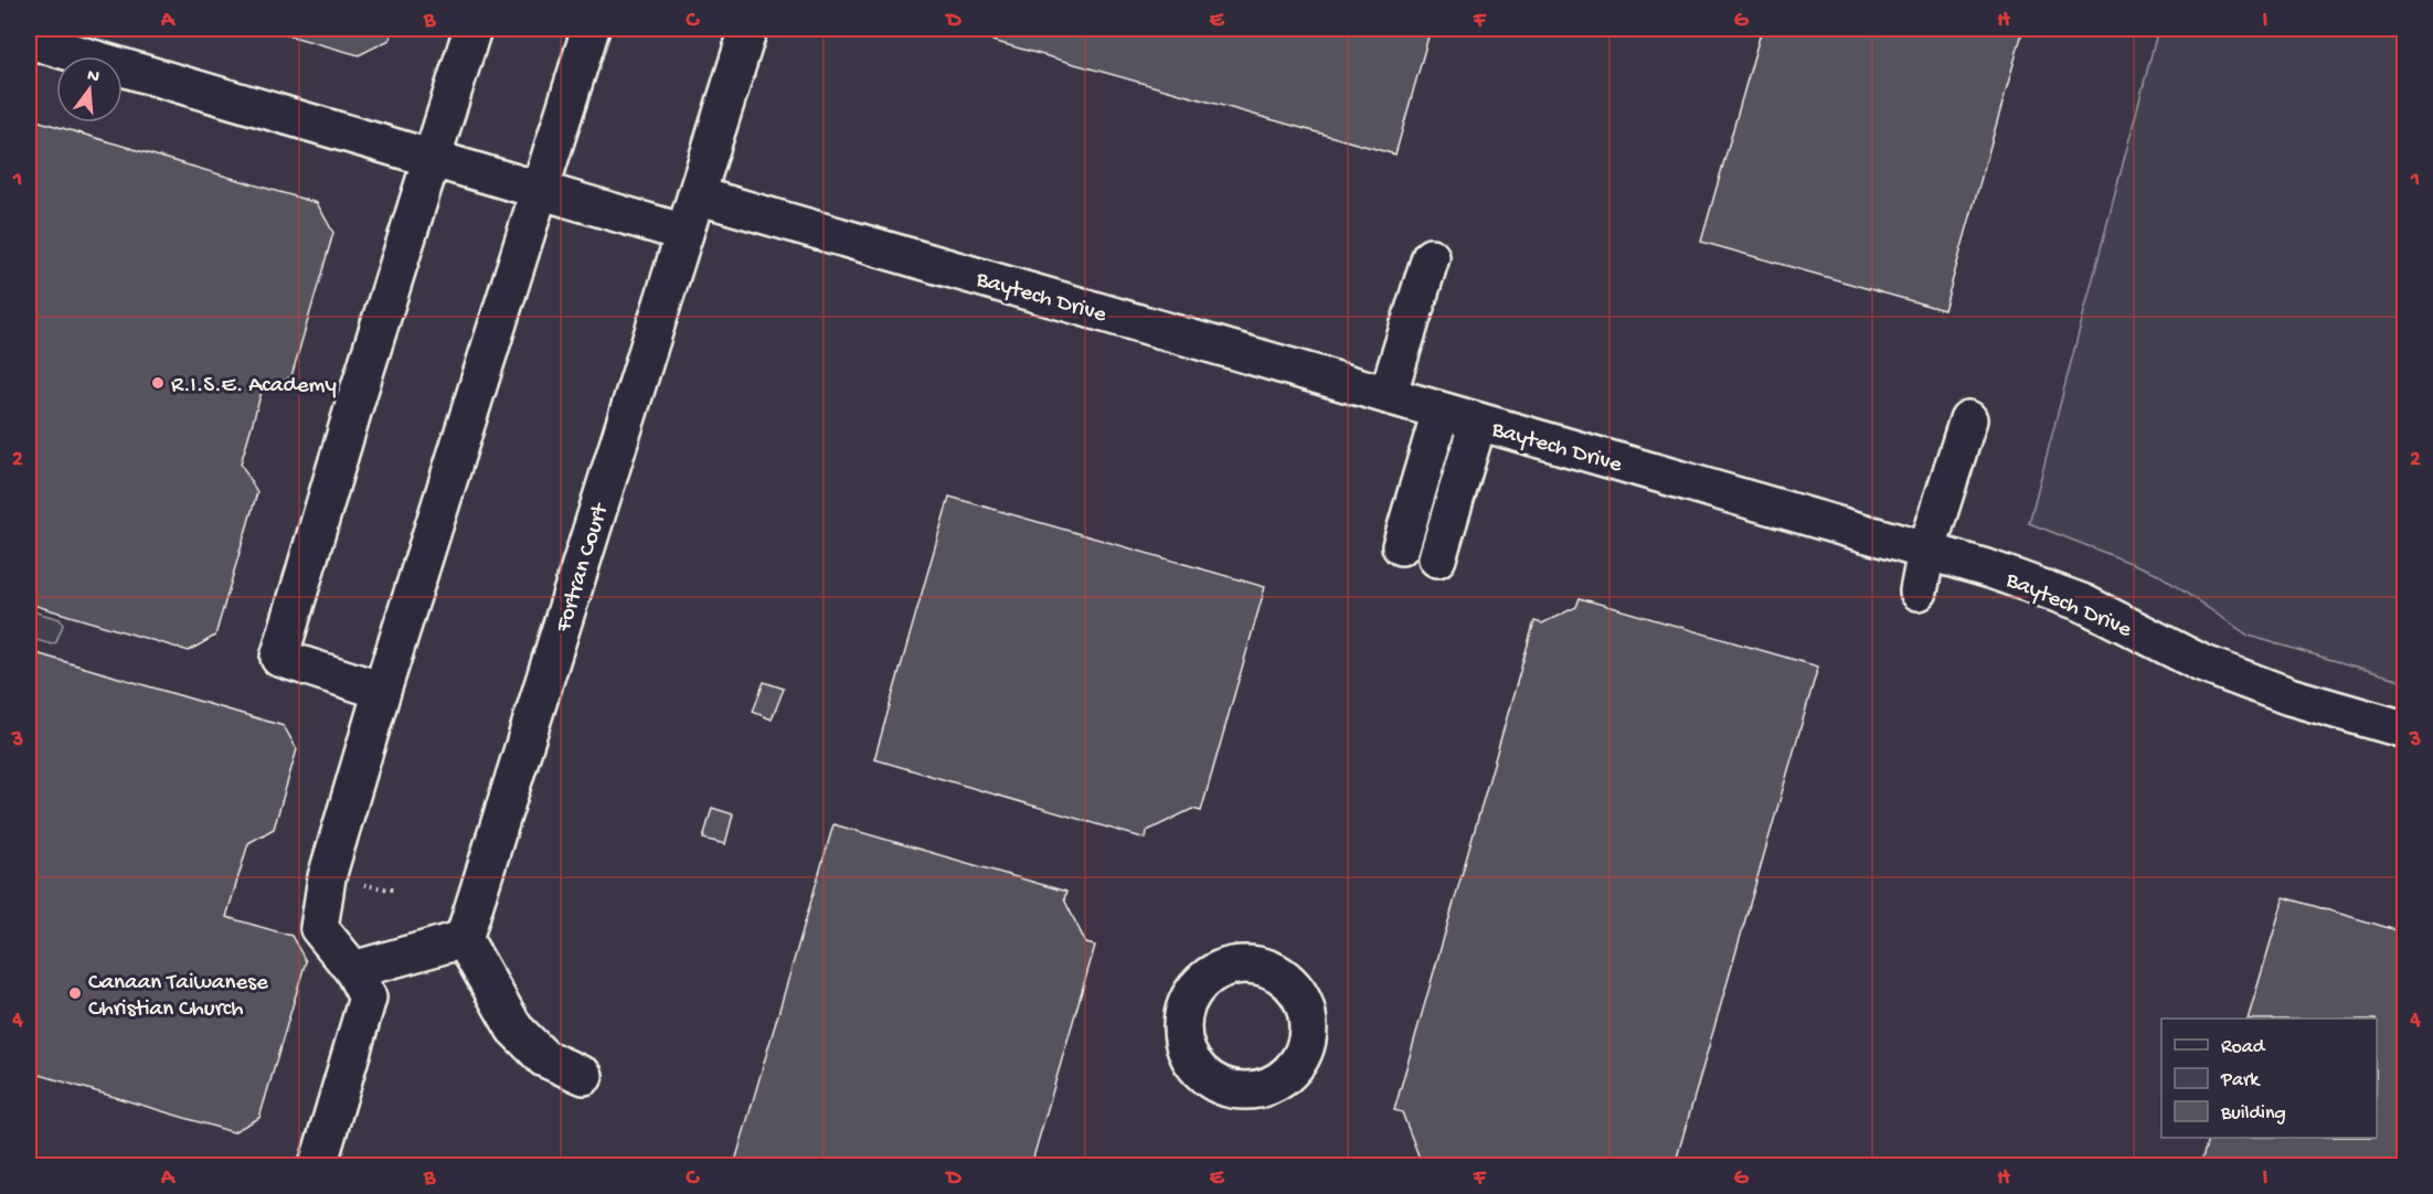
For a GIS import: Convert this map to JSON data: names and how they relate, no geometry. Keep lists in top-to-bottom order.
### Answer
{
  "streets": {
    "street": ["Baytech Drive", "Fortran Court"]
  },
  "crossings": [
    ["Baytech Drive", "Fortran Court"]
  ],
  "places": ["R.I.S.E. Academy", "Canaan Taiwanese Christian Church"],
  "legend": ["Road", "Park", "Building"],
  "north": "top",
  "grid": {
    "columns": [
      "A",
      "B",
      "C",
      "D",
      "E",
      "F",
      "G",
      "H",
      "I"
    ],
    "rows": [
      "1",
      "2",
      "3",
      "4"
    ]
  }
}
